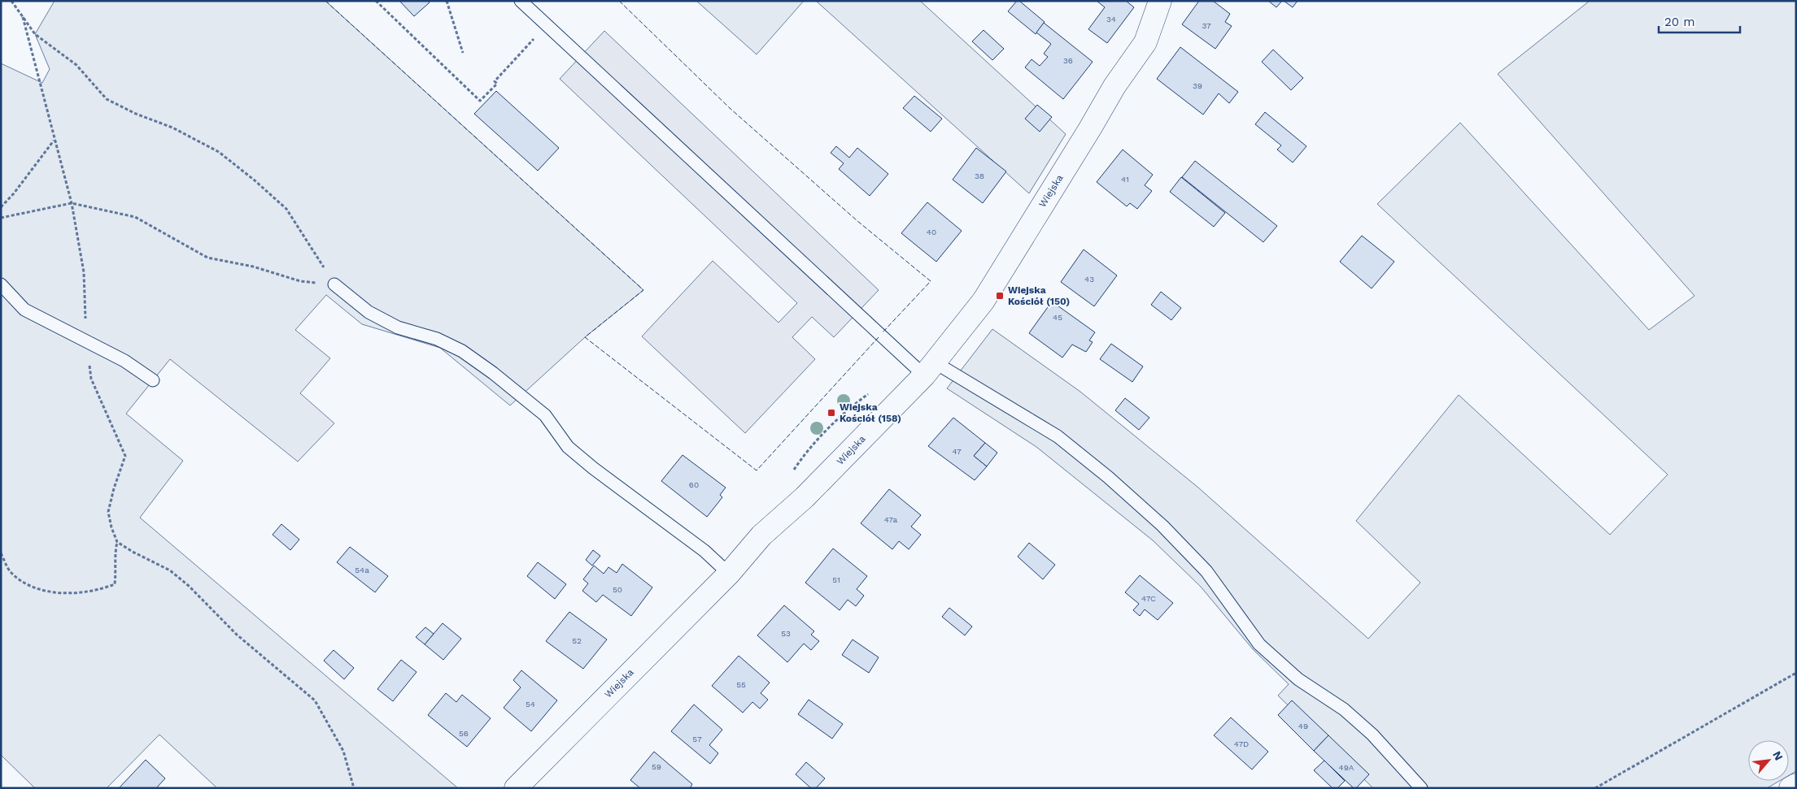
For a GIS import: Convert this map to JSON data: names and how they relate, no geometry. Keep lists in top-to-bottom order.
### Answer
{
  "streets": {
    "street": ["Wiejska"]
  },
  "places": {
    "transit": ["Wiejska Kościół (150)", "Wiejska Kościół (158)"]
  },
  "house_numbers": [
    "34",
    "37",
    "36",
    "39",
    "38",
    "41",
    "40",
    "43",
    "45",
    "47",
    "60",
    "47a",
    "54a",
    "51",
    "50",
    "47C",
    "53",
    "52",
    "55",
    "54",
    "49",
    "56",
    "57",
    "47D",
    "59",
    "49A"
  ],
  "scale_bar": "20 m",
  "north": "top right"
}
